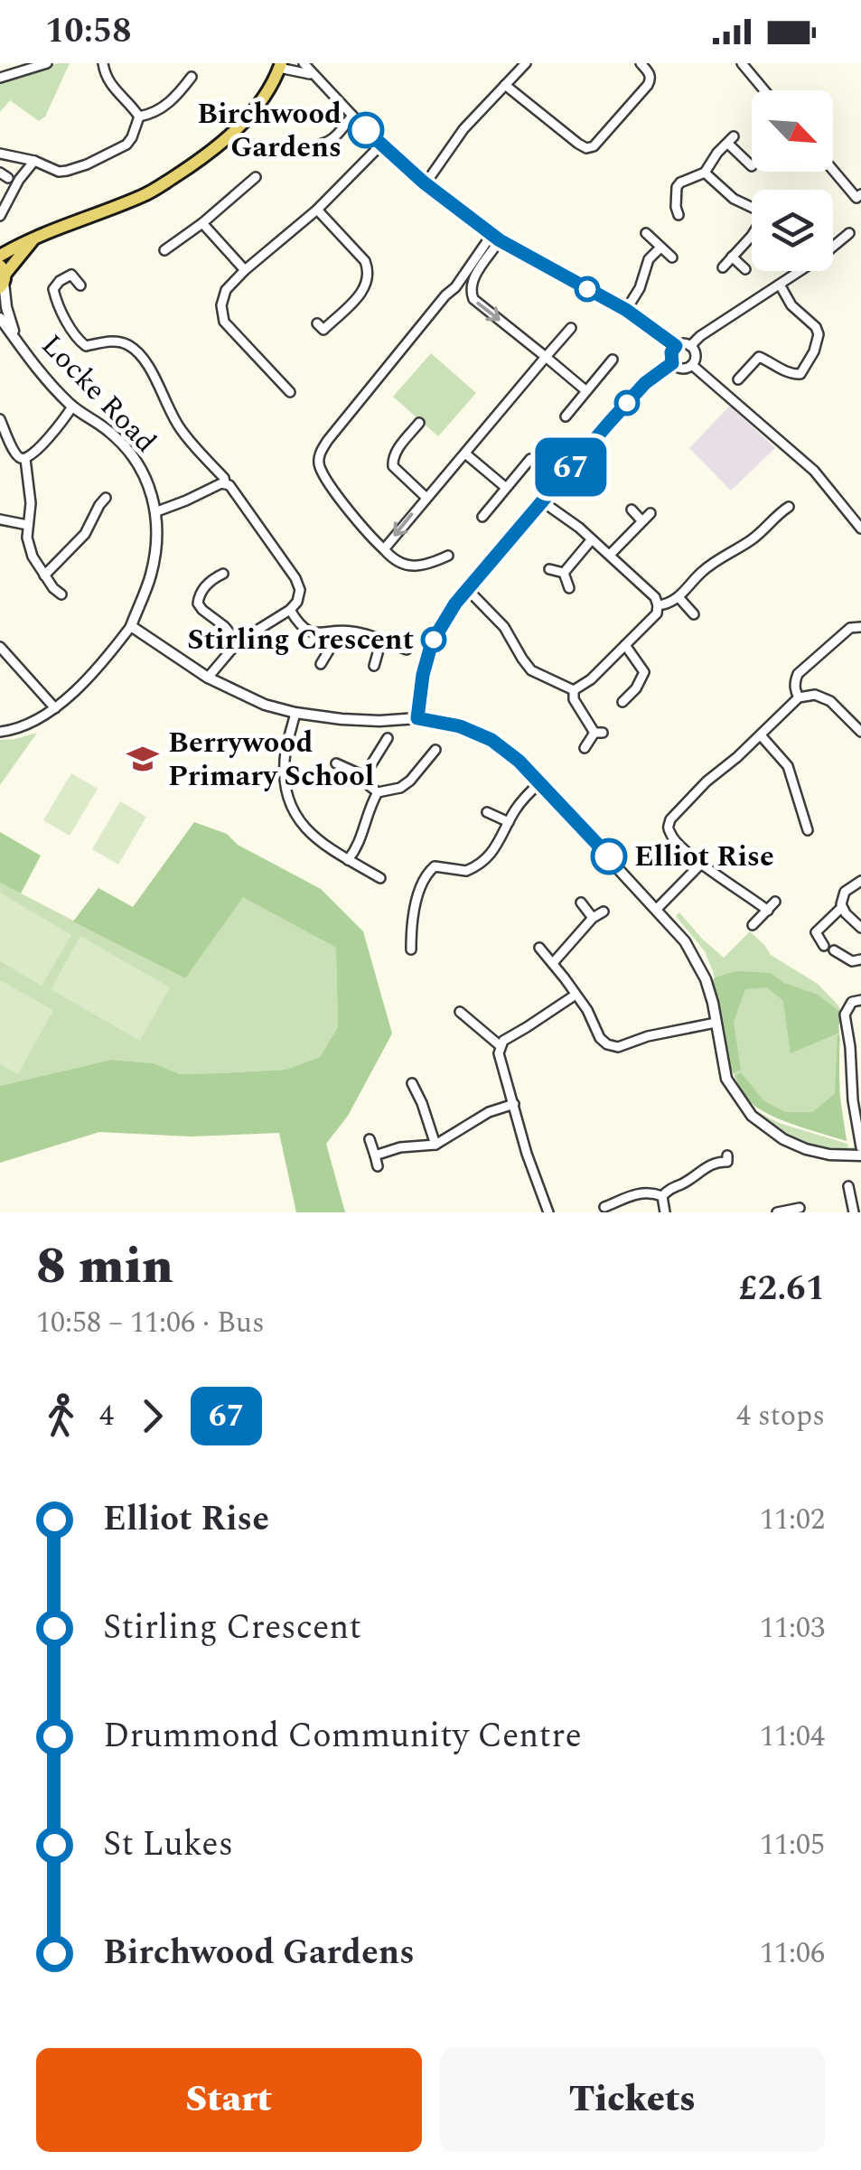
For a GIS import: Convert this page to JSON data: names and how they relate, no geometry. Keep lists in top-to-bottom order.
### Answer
{
  "streets": {
    "street": ["Locke Road"]
  },
  "places": {
    "other": ["Birchwood Gardens", "Stirling Crescent", "Elliot Rise"],
    "school or university": ["Berrywood Primary School"]
  },
  "lines": ["bus line 67"],
  "north": "bottom right",
  "page": {
    "status": "10:58",
    "on_map": "67",
    "heading": ["8 min", "10:58 – 11:06 · Bus", "£2.61"],
    "legs": ["4", "67", "4 stops"],
    "list": [
      {
        "name": "Elliot Rise",
        "value": "11:02"
      },
      {
        "name": "Stirling Crescent",
        "value": "11:03"
      },
      {
        "name": "Drummond Community Centre",
        "value": "11:04"
      },
      {
        "name": "St Lukes",
        "value": "11:05"
      },
      {
        "name": "Birchwood Gardens",
        "value": "11:06"
      }
    ],
    "buttons": ["Start", "Tickets"]
  }
}
